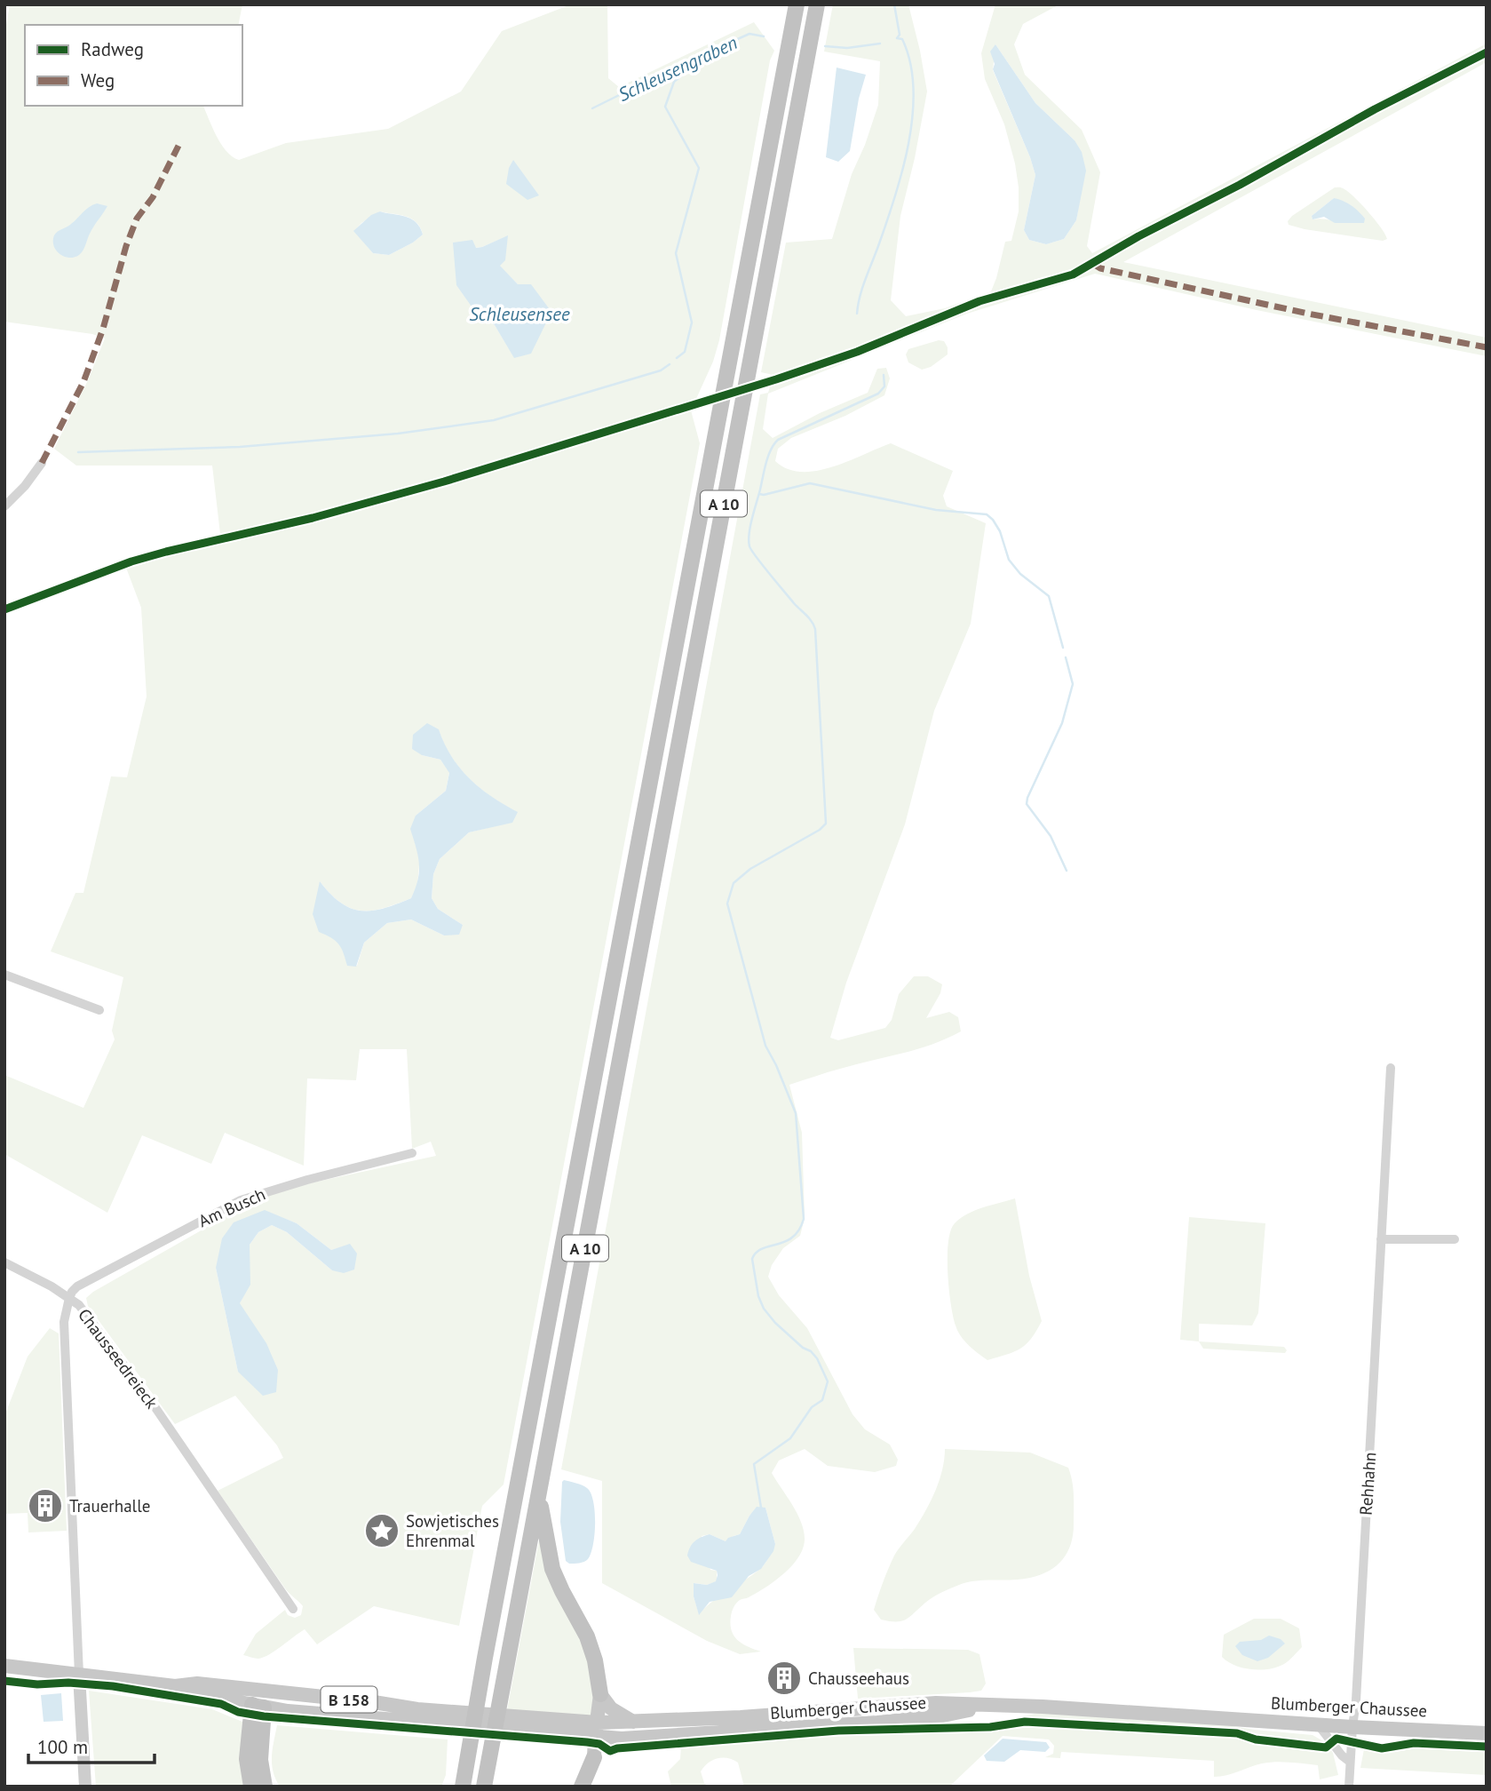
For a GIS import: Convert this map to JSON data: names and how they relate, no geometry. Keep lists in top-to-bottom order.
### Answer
{
  "streets": {
    "highway": ["A 10"],
    "main road": ["B 158", "Blumberger Chaussee"],
    "street": ["Am Busch", "Chausseedreieck", "Rehhahn"]
  },
  "crossings": [
    ["Am Busch", "Chausseedreieck"],
    ["Chausseedreieck", "B 158"],
    ["Rehhahn", "Blumberger Chaussee"],
    ["B 158", "Blumberger Chaussee"]
  ],
  "water": ["Schleusengraben", "Schleusensee"],
  "places": {
    "building": ["Trauerhalle", "Chausseehaus"],
    "place": ["Sowjetisches Ehrenmal"]
  },
  "legend": ["Radweg", "Weg"],
  "scale_bar": "100 m"
}
